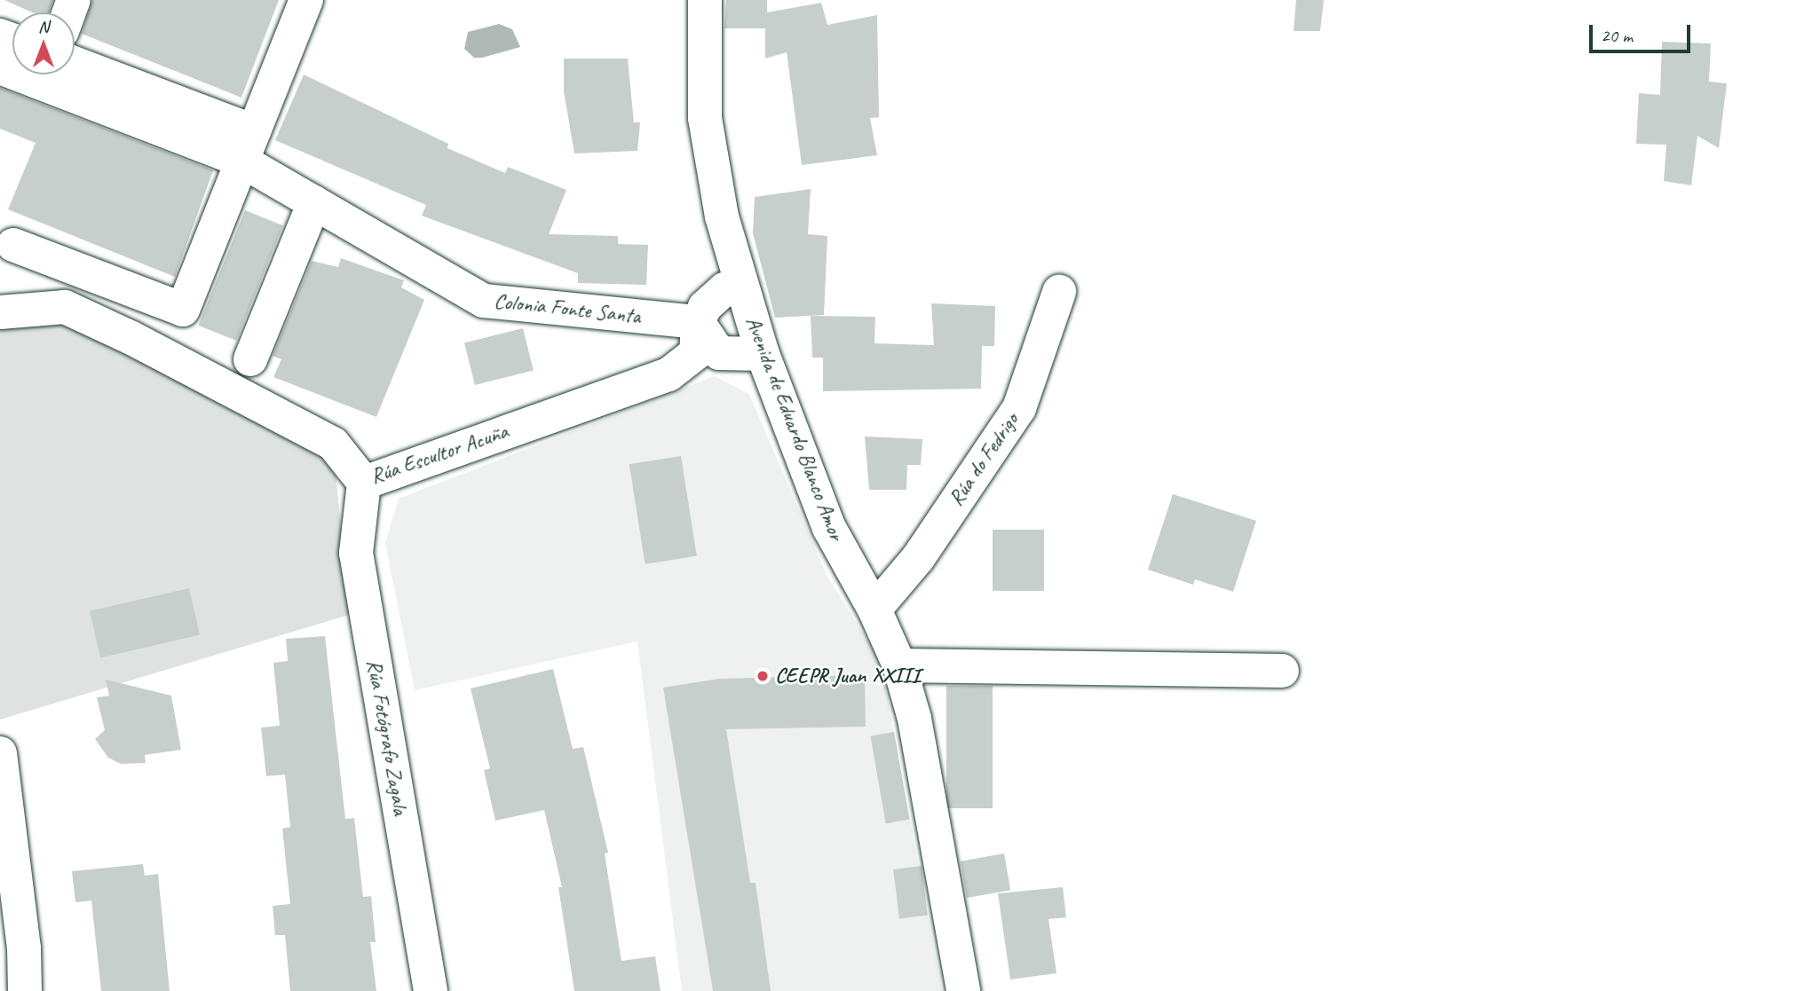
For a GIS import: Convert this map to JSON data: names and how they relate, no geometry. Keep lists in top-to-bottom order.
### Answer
{
  "streets": {
    "street": [
      "Colonia Fonte Santa",
      "Avenida de Eduardo Blanco Amor",
      "Rúa Escultor Acuña",
      "Rúa do Fedrigo",
      "Rúa Fotógrafo Zagala"
    ]
  },
  "crossings": [
    ["Colonia Fonte Santa", "Rúa Escultor Acuña"],
    ["Avenida de Eduardo Blanco Amor", "Rúa do Fedrigo"],
    ["Rúa Escultor Acuña", "Rúa Fotógrafo Zagala"]
  ],
  "places": ["CEEPR Juan XXIII"],
  "scale_bar": "20 m",
  "north": "top"
}
